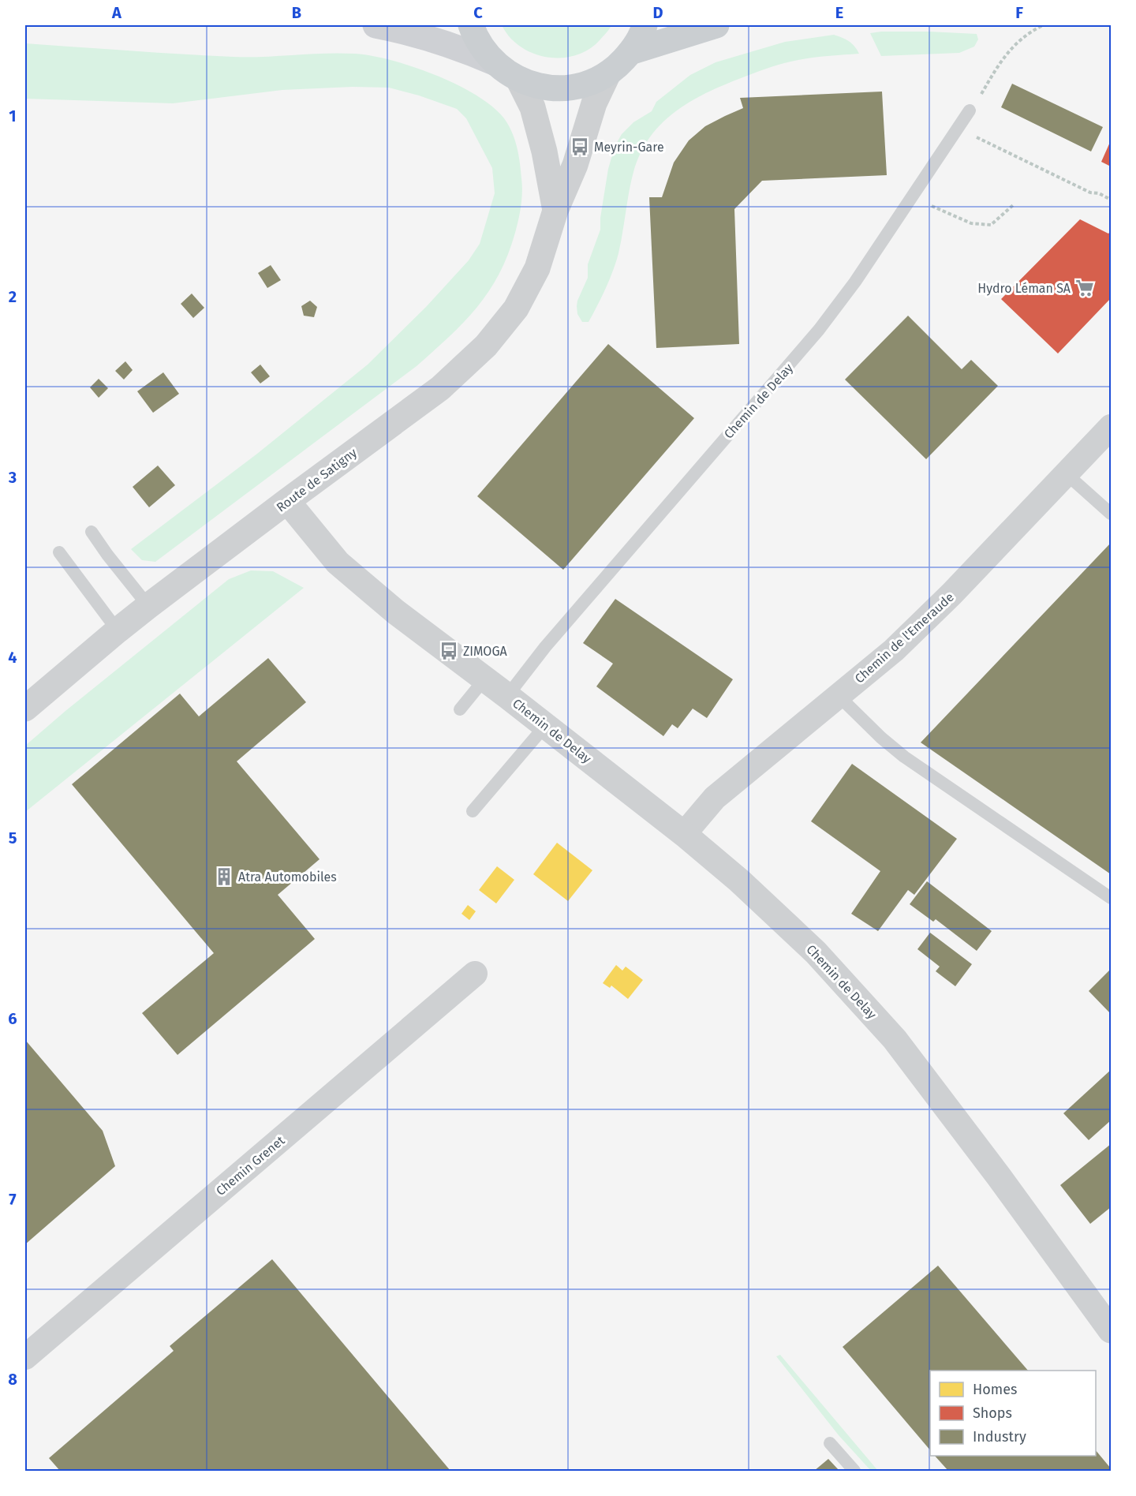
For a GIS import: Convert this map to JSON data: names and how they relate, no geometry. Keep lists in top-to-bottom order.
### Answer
{
  "streets": {
    "street": [
      "Chemin de Delay",
      "Route de Satigny",
      "Chemin de l'Emeraude",
      "Chemin Grenet"
    ]
  },
  "crossings": [
    ["Chemin de Delay", "Route de Satigny"],
    ["Chemin de Delay", "Chemin de l'Emeraude"]
  ],
  "places": {
    "bus stop": ["Meyrin-Gare", "ZIMOGA"],
    "supermarket": ["Hydro Léman SA"],
    "building": ["Atra Automobiles"]
  },
  "legend": ["Homes", "Shops", "Industry"],
  "grid": {
    "columns": [
      "A",
      "B",
      "C",
      "D",
      "E",
      "F"
    ],
    "rows": [
      "1",
      "2",
      "3",
      "4",
      "5",
      "6",
      "7",
      "8"
    ]
  }
}
